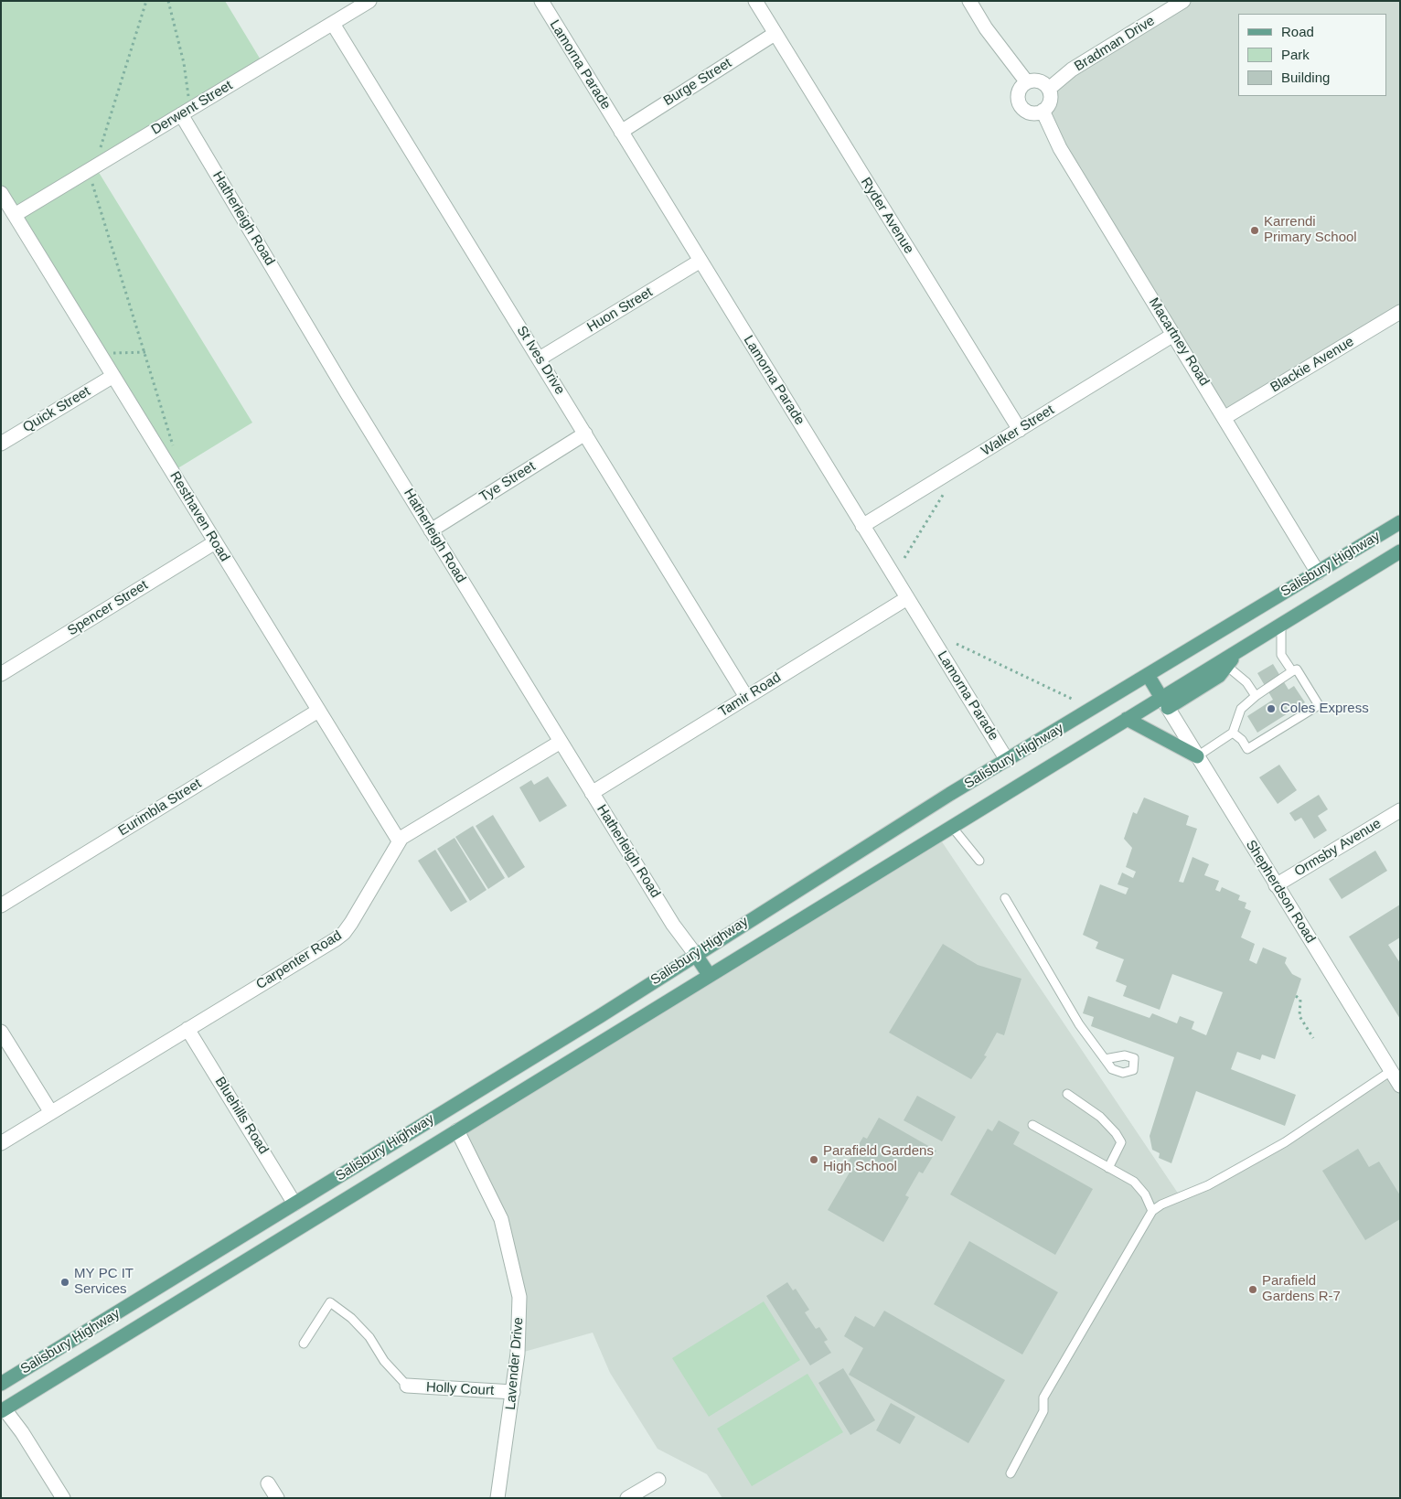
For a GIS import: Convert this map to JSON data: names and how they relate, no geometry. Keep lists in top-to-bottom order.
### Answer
{
  "streets": {
    "main road": ["Salisbury Highway"],
    "street": [
      "Bradman Drive",
      "Lamorna Parade",
      "Burge Street",
      "Derwent Street",
      "Ryder Avenue",
      "Hatherleigh Road",
      "Huon Street",
      "Macartney Road",
      "St Ives Drive",
      "Blackie Avenue",
      "Quick Street",
      "Walker Street",
      "Tye Street",
      "Resthaven Road",
      "Spencer Street",
      "Tamir Road",
      "Eurimbla Street",
      "Ormsby Avenue",
      "Shepherdson Road",
      "Carpenter Road",
      "Bluehills Road",
      "Lavender Drive",
      "Holly Court"
    ]
  },
  "crossings": [
    ["Bradman Drive", "Macartney Road"],
    ["Lamorna Parade", "Burge Street"],
    ["Lamorna Parade", "Huon Street"],
    ["Lamorna Parade", "Walker Street"],
    ["Lamorna Parade", "Salisbury Highway"],
    ["Lamorna Parade", "Tamir Road"],
    ["Burge Street", "Ryder Avenue"],
    ["Derwent Street", "Hatherleigh Road"],
    ["Derwent Street", "St Ives Drive"],
    ["Derwent Street", "Resthaven Road"],
    ["Ryder Avenue", "Walker Street"],
    ["Hatherleigh Road", "Tye Street"],
    ["Hatherleigh Road", "Salisbury Highway"],
    ["Hatherleigh Road", "Tamir Road"],
    ["Hatherleigh Road", "Carpenter Road"],
    ["Huon Street", "St Ives Drive"],
    ["Macartney Road", "Blackie Avenue"],
    ["Macartney Road", "Walker Street"],
    ["Macartney Road", "Salisbury Highway"],
    ["St Ives Drive", "Tye Street"],
    ["St Ives Drive", "Tamir Road"],
    ["Quick Street", "Resthaven Road"],
    ["Resthaven Road", "Spencer Street"],
    ["Resthaven Road", "Eurimbla Street"],
    ["Resthaven Road", "Carpenter Road"],
    ["Salisbury Highway", "Shepherdson Road"],
    ["Salisbury Highway", "Bluehills Road"],
    ["Salisbury Highway", "Lavender Drive"],
    ["Ormsby Avenue", "Shepherdson Road"],
    ["Carpenter Road", "Bluehills Road"],
    ["Lavender Drive", "Holly Court"]
  ],
  "places": [
    "Karrendi Primary School",
    "Coles Express",
    "Parafield Gardens High School",
    "MY PC IT Services",
    "Parafield Gardens R-7"
  ],
  "legend": ["Road", "Park", "Building"]
}
